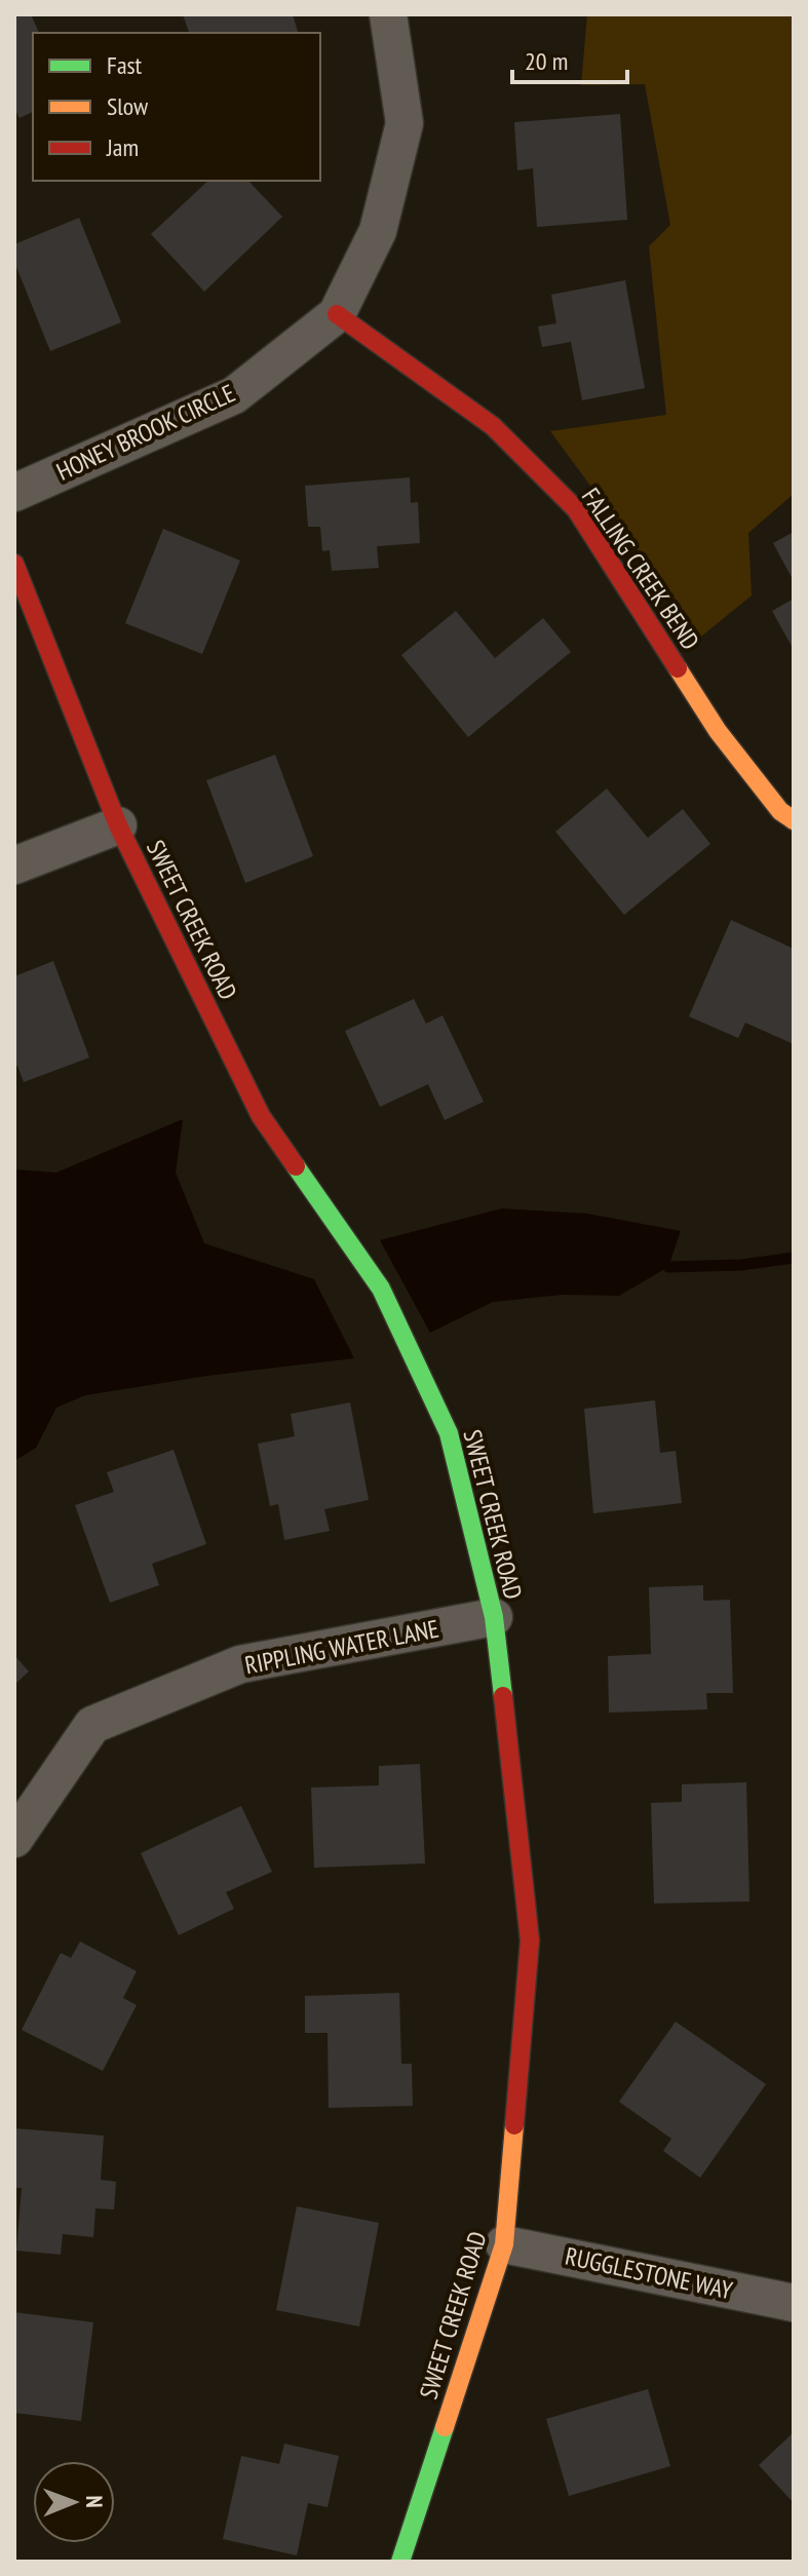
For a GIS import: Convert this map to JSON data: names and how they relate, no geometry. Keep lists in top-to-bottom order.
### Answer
{
  "streets": {
    "street": [
      "HONEY BROOK CIRCLE",
      "FALLING CREEK BEND",
      "SWEET CREEK ROAD",
      "RIPPLING WATER LANE",
      "RUGGLESTONE WAY"
    ]
  },
  "crossings": [
    ["HONEY BROOK CIRCLE", "FALLING CREEK BEND"],
    ["SWEET CREEK ROAD", "RIPPLING WATER LANE"],
    ["SWEET CREEK ROAD", "RUGGLESTONE WAY"]
  ],
  "legend": ["Fast", "Slow", "Jam"],
  "scale_bar": "20 m",
  "north": "right"
}
